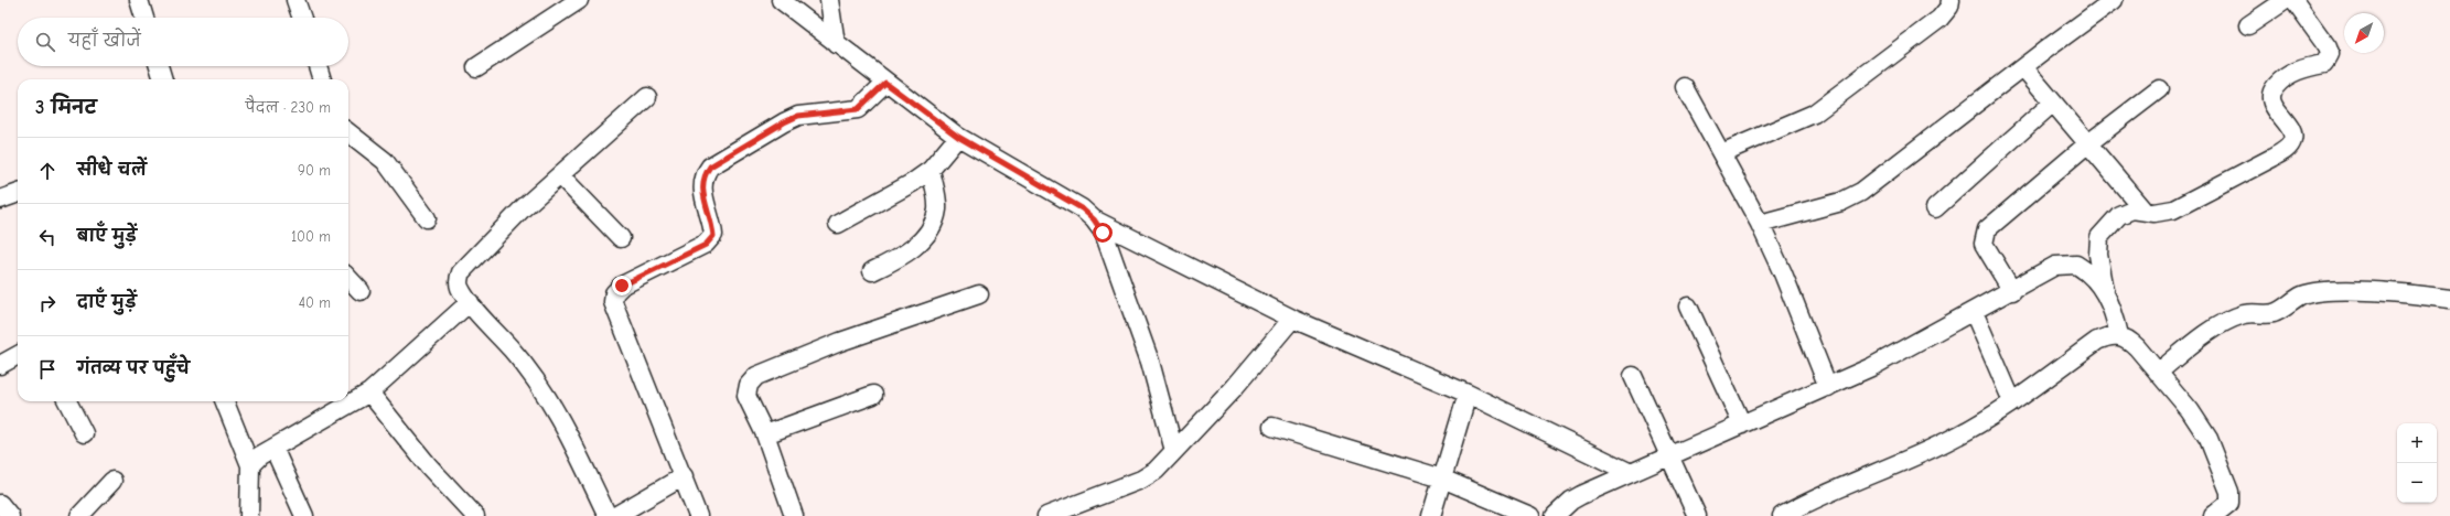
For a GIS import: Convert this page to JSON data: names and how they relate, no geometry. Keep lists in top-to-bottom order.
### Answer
{
  "north": "bottom left",
  "page": {
    "search": "यहाँ खोजें",
    "heading": ["3 मिनट", "पैदल · 230 m"],
    "list": [
      ["सीधे चलें", "90 m"],
      ["बाएँ मुड़ें", "100 m"],
      ["दाएँ मुड़ें", "40 m"],
      "गंतव्य पर पहुँचे"
    ],
    "map_buttons": ["+", "−"]
  }
}
